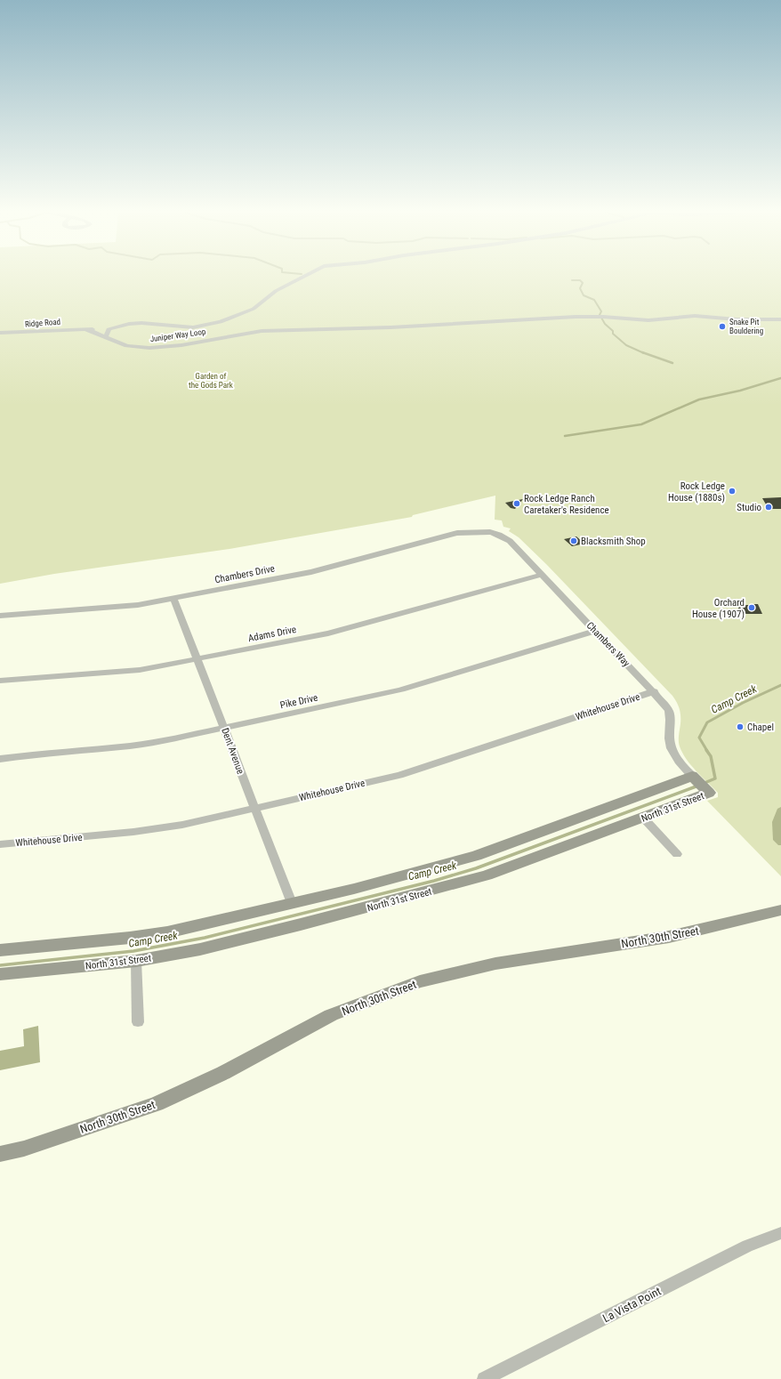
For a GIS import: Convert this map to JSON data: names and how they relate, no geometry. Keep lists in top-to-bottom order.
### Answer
{
  "streets": {
    "street": [
      "Ridge Road",
      "Juniper Way Loop",
      "Chambers Drive",
      "Adams Drive",
      "Chambers Way",
      "Pike Drive",
      "Whitehouse Drive",
      "Dent Avenue",
      "North 31st Street",
      "North 30th Street",
      "La Vista Point"
    ]
  },
  "crossings": [
    ["Ridge Road", "Juniper Way Loop"],
    ["Chambers Drive", "Chambers Way"],
    ["Chambers Drive", "Dent Avenue"],
    ["Adams Drive", "Chambers Way"],
    ["Adams Drive", "Dent Avenue"],
    ["Chambers Way", "Pike Drive"],
    ["Chambers Way", "Whitehouse Drive"],
    ["Chambers Way", "North 31st Street"],
    ["Pike Drive", "Dent Avenue"],
    ["Whitehouse Drive", "Dent Avenue"]
  ],
  "water": ["Camp Creek"],
  "parks": ["Garden of the Gods Park"],
  "places": [
    "Snake Pit Bouldering",
    "Rock Ledge House (1880s)",
    "Rock Ledge Ranch Caretaker's Residence",
    "Studio",
    "Blacksmith Shop",
    "Orchard House (1907)",
    "Chapel"
  ]
}
